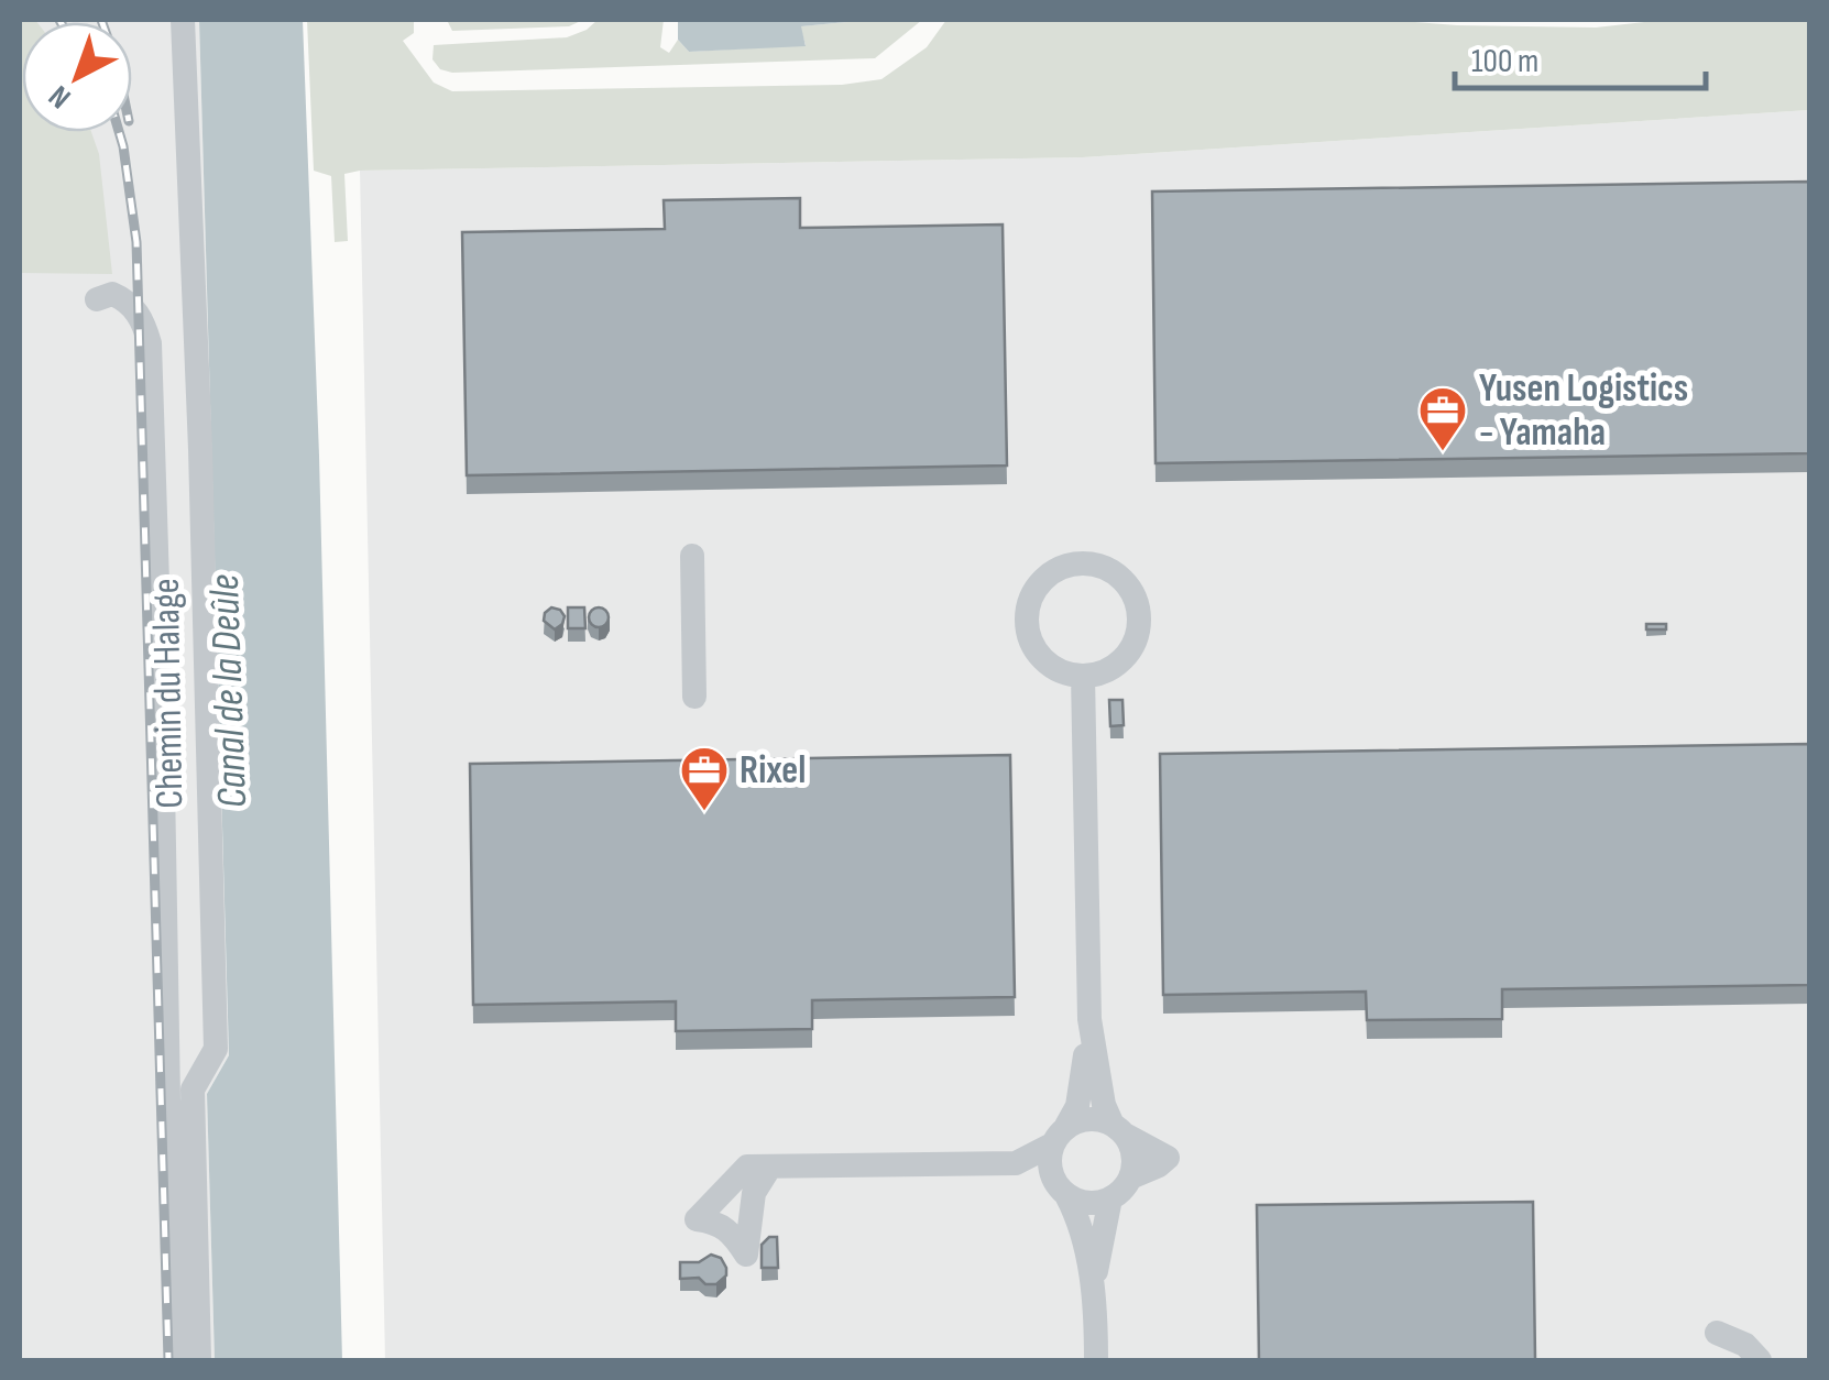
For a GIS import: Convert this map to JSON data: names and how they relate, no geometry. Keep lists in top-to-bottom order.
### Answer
{
  "streets": {
    "street": ["Chemin du Halage"]
  },
  "water": ["Canal de la Deûle"],
  "places": {
    "office": ["Yusen Logistics - Yamaha", "Rixel"]
  },
  "scale_bar": "100 m",
  "north": "bottom left"
}
